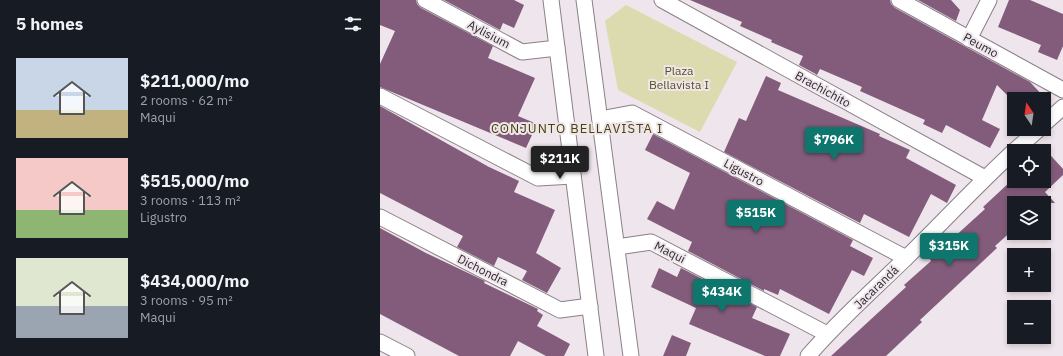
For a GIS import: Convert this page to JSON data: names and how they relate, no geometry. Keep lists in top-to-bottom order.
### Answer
{
  "streets": {
    "street": [
      "Aylisium",
      "Peumo",
      "Brachichito",
      "Ligustro",
      "Maqui",
      "Dichondra",
      "Jacarandá"
    ]
  },
  "crossings": [
    ["Brachichito", "Jacarandá"],
    ["Ligustro", "Jacarandá"],
    ["Maqui", "Jacarandá"]
  ],
  "districts": ["CONJUNTO BELLAVISTA I"],
  "parks": ["Plaza Bellavista I"],
  "north": "top",
  "page": {
    "heading": "5 homes",
    "list": [
      {
        "name": "$211,000/mo",
        "note": "2 rooms · 62 m² · Maqui"
      },
      {
        "name": "$515,000/mo",
        "note": "3 rooms · 113 m² · Ligustro"
      },
      {
        "name": "$434,000/mo",
        "note": "3 rooms · 95 m² · Maqui"
      }
    ],
    "map_buttons": ["+", "−"],
    "price": [
      "$796K",
      "$211K",
      "$515K",
      "$315K",
      "$434K"
    ]
  }
}
